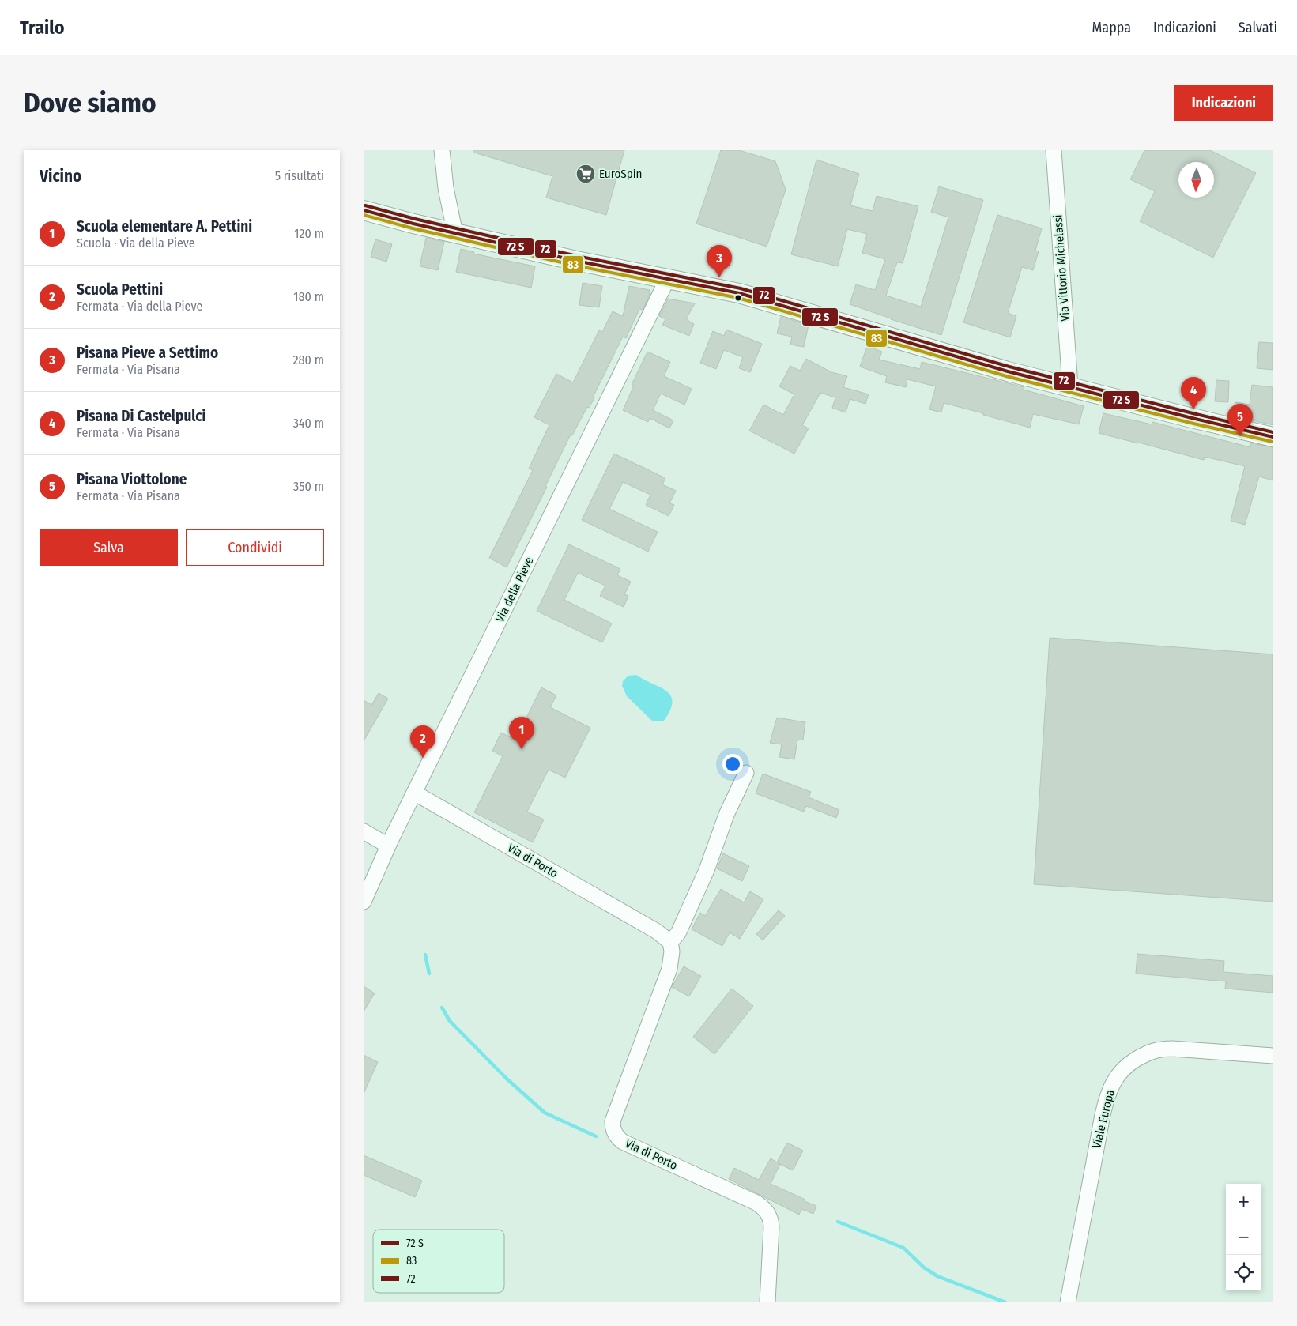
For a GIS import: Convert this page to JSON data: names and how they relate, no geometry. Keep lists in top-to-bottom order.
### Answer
{
  "streets": {
    "street": [
      "Via Vittorio Michelassi",
      "Via della Pieve",
      "Via di Porto",
      "Viale Europa"
    ]
  },
  "crossings": [
    ["Via della Pieve", "Via di Porto"]
  ],
  "places": {
    "supermarket": ["EuroSpin"]
  },
  "lines": ["transit line 72", "transit line 83"],
  "legend": ["72 S", "83", "72"],
  "north": "bottom",
  "page": {
    "header": "Trailo",
    "nav": ["Mappa", "Indicazioni", "Salvati"],
    "buttons": [
      "Indicazioni",
      ["Salva", "Condividi"]
    ],
    "title": "Dove siamo",
    "heading": ["Vicino", "5 risultati"],
    "list": [
      {
        "mark": "1",
        "name": "Scuola elementare A. Pettini",
        "note": "Scuola · Via della Pieve",
        "value": "120 m"
      },
      {
        "mark": "2",
        "name": "Scuola Pettini",
        "note": "Fermata · Via della Pieve",
        "value": "180 m"
      },
      {
        "mark": "3",
        "name": "Pisana Pieve a Settimo",
        "note": "Fermata · Via Pisana",
        "value": "280 m"
      },
      {
        "mark": "4",
        "name": "Pisana Di Castelpulci",
        "note": "Fermata · Via Pisana",
        "value": "340 m"
      },
      {
        "mark": "5",
        "name": "Pisana Viottolone",
        "note": "Fermata · Via Pisana",
        "value": "350 m"
      }
    ],
    "pins": [
      "3",
      "4",
      "5",
      "1",
      "2"
    ],
    "map_buttons": ["+", "−"]
  }
}
